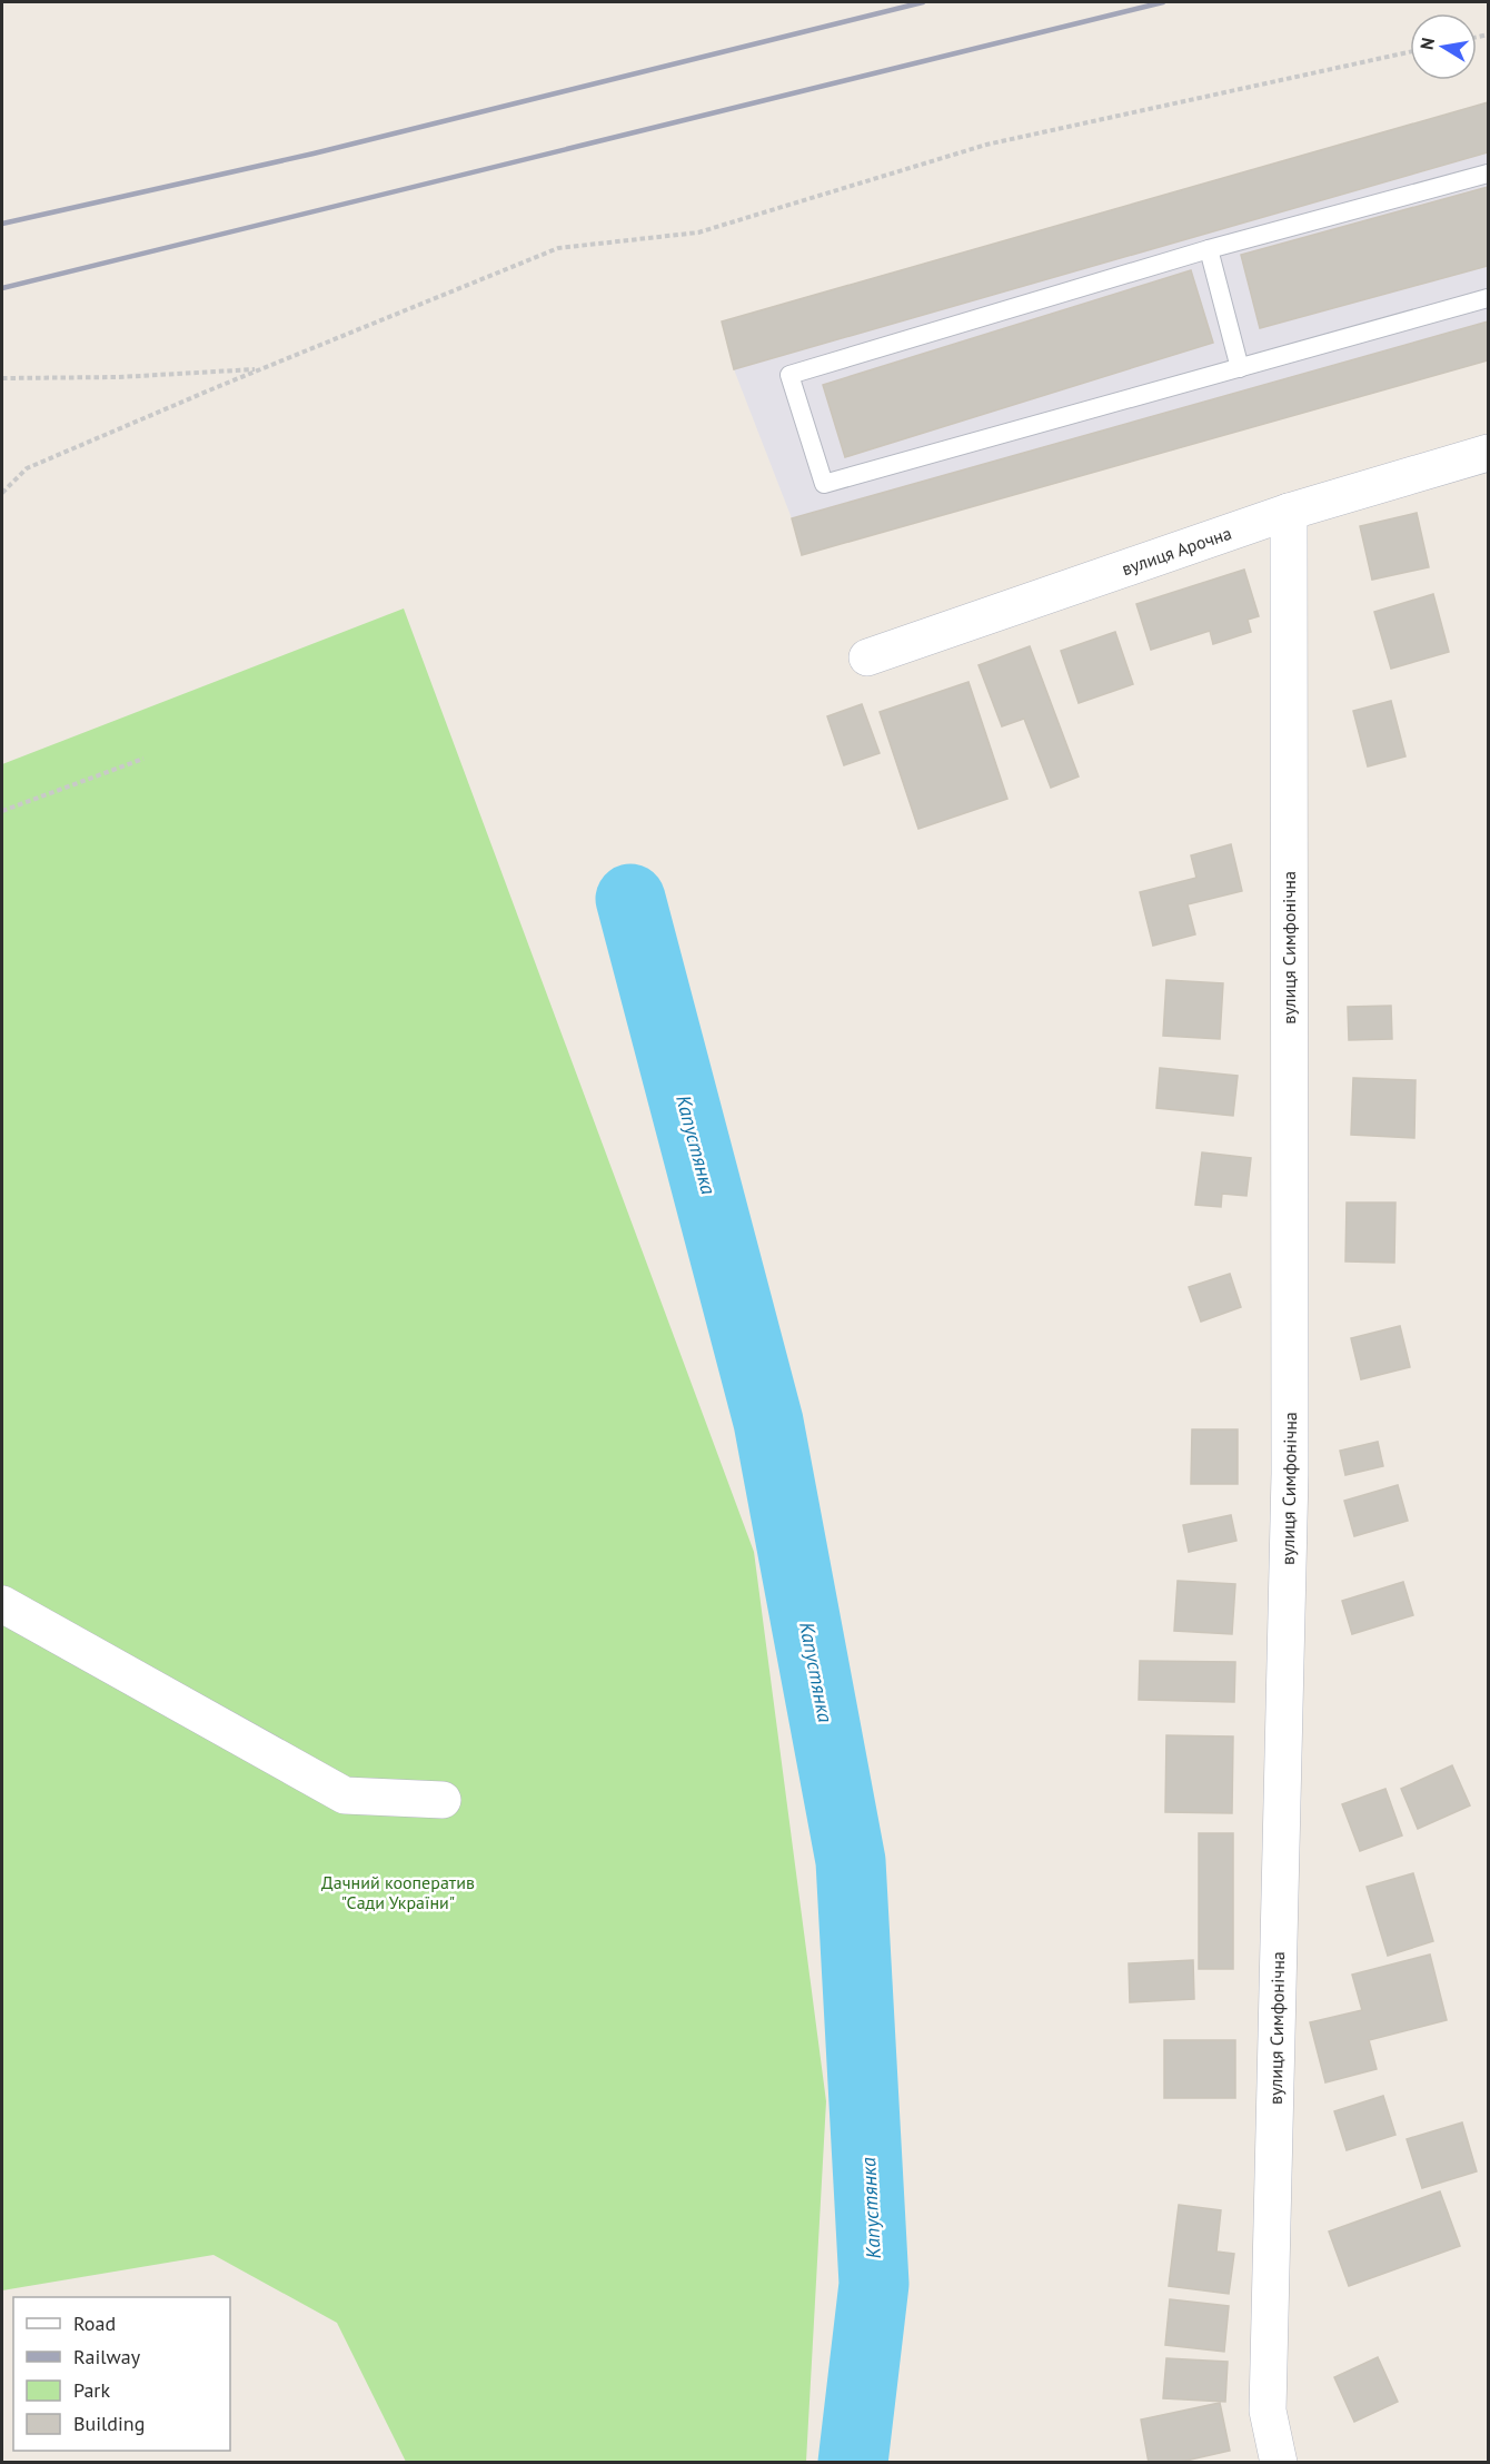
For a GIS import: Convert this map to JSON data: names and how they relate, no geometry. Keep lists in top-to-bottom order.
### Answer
{
  "streets": {
    "street": ["вулиця Арочна", "вулиця Симфонічна"]
  },
  "crossings": [
    ["вулиця Арочна", "вулиця Симфонічна"]
  ],
  "water": ["Капустянка"],
  "parks": ["Дачний кооператив \"Сади України\""],
  "legend": [
    "Road",
    "Railway",
    "Park",
    "Building"
  ],
  "north": "left"
}
